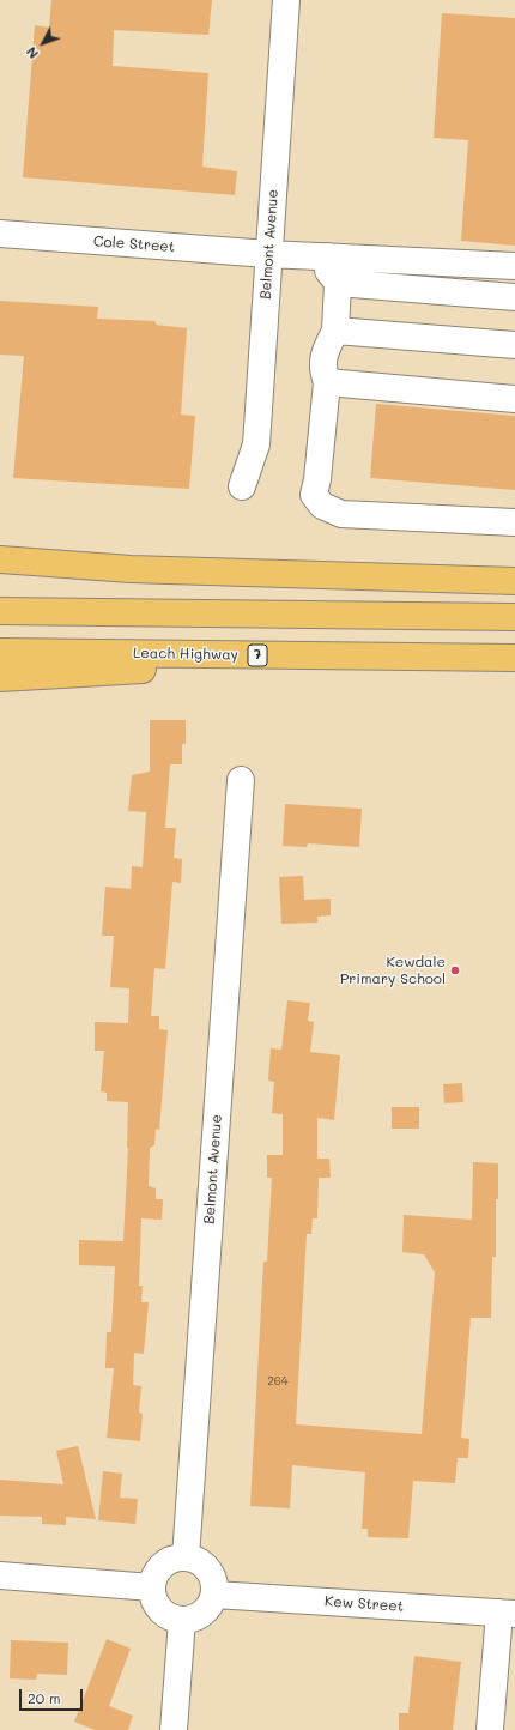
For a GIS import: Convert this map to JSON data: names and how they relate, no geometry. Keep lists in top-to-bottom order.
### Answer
{
  "streets": {
    "highway": ["Leach Highway", "7"],
    "street": ["Cole Street", "Belmont Avenue", "Kew Street"]
  },
  "crossings": [
    ["Cole Street", "Belmont Avenue"],
    ["Belmont Avenue", "Kew Street"]
  ],
  "places": ["Kewdale Primary School"],
  "house_numbers": ["264"],
  "scale_bar": "20 m",
  "north": "bottom left"
}
